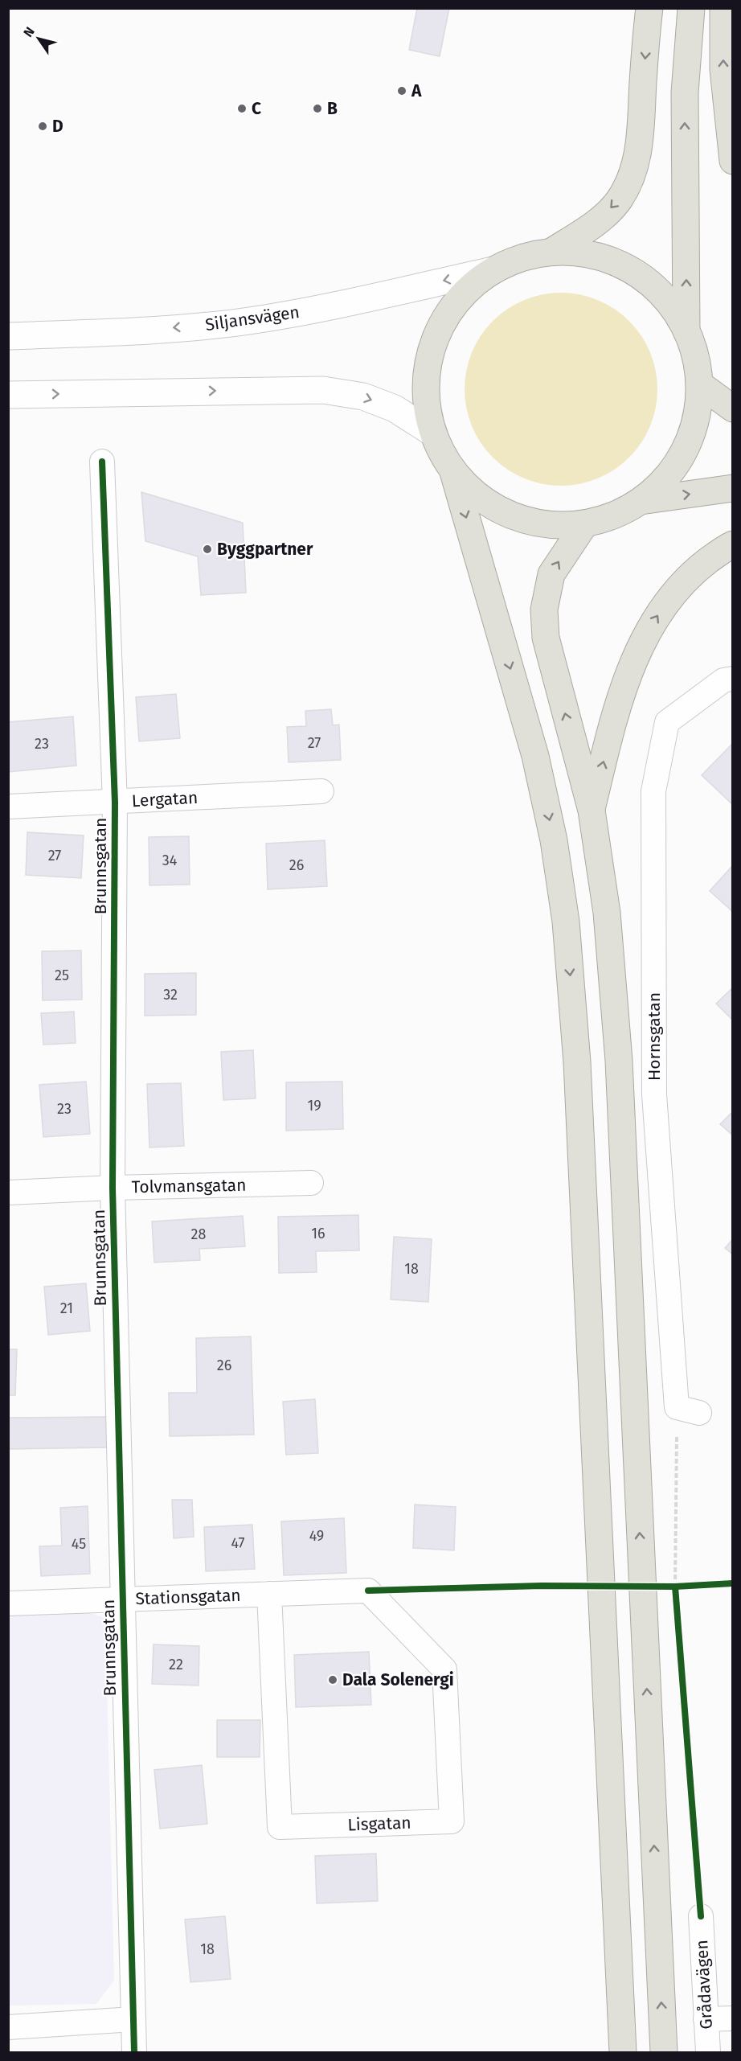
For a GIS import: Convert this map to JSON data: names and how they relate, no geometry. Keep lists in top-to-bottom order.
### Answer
{
  "streets": {
    "street": [
      "Siljansvägen",
      "Lergatan",
      "Brunnsgatan",
      "Hornsgatan",
      "Tolvmansgatan",
      "Stationsgatan",
      "Lisgatan",
      "Grådavägen"
    ]
  },
  "crossings": [
    ["Lergatan", "Brunnsgatan"],
    ["Brunnsgatan", "Tolvmansgatan"],
    ["Brunnsgatan", "Stationsgatan"],
    ["Stationsgatan", "Lisgatan"]
  ],
  "places": [
    "A",
    "C",
    "B",
    "D",
    "Byggpartner",
    "Dala Solenergi"
  ],
  "house_numbers": [
    "27",
    "23",
    "27",
    "34",
    "26",
    "25",
    "32",
    "19",
    "23",
    "16",
    "28",
    "18",
    "21",
    "26",
    "49",
    "47",
    "45",
    "22",
    "18"
  ],
  "north": "top left"
}
